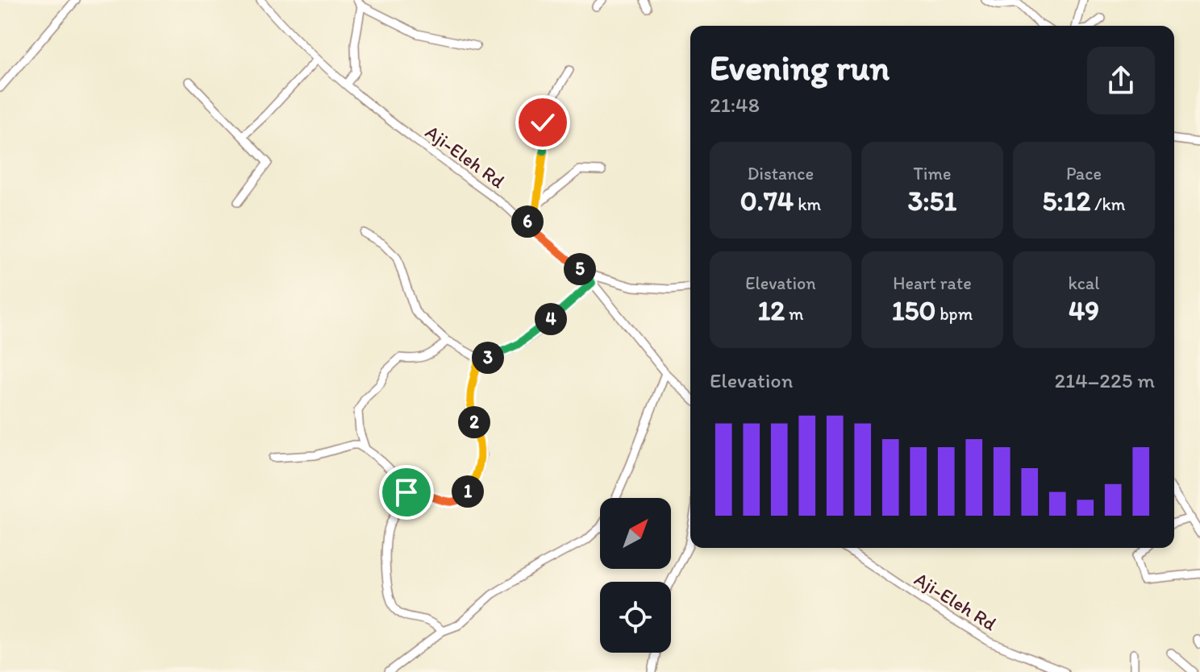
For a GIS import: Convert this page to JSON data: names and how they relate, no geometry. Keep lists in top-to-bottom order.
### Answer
{
  "streets": {
    "street": ["Aji-Eleh Rd"]
  },
  "north": "top right",
  "page": {
    "heading": ["Evening run", "21:48"],
    "stats": [
      ["Distance", "0.74 km"],
      ["Time", "3:51"],
      ["Pace", "5:12 /km"],
      ["Elevation", "12 m"],
      ["Heart rate", "150 bpm"],
      ["kcal", "49"]
    ],
    "pins": [
      "6",
      "5",
      "4",
      "3",
      "2",
      "1"
    ],
    "chart": ["Elevation", "214–225 m"]
  }
}
